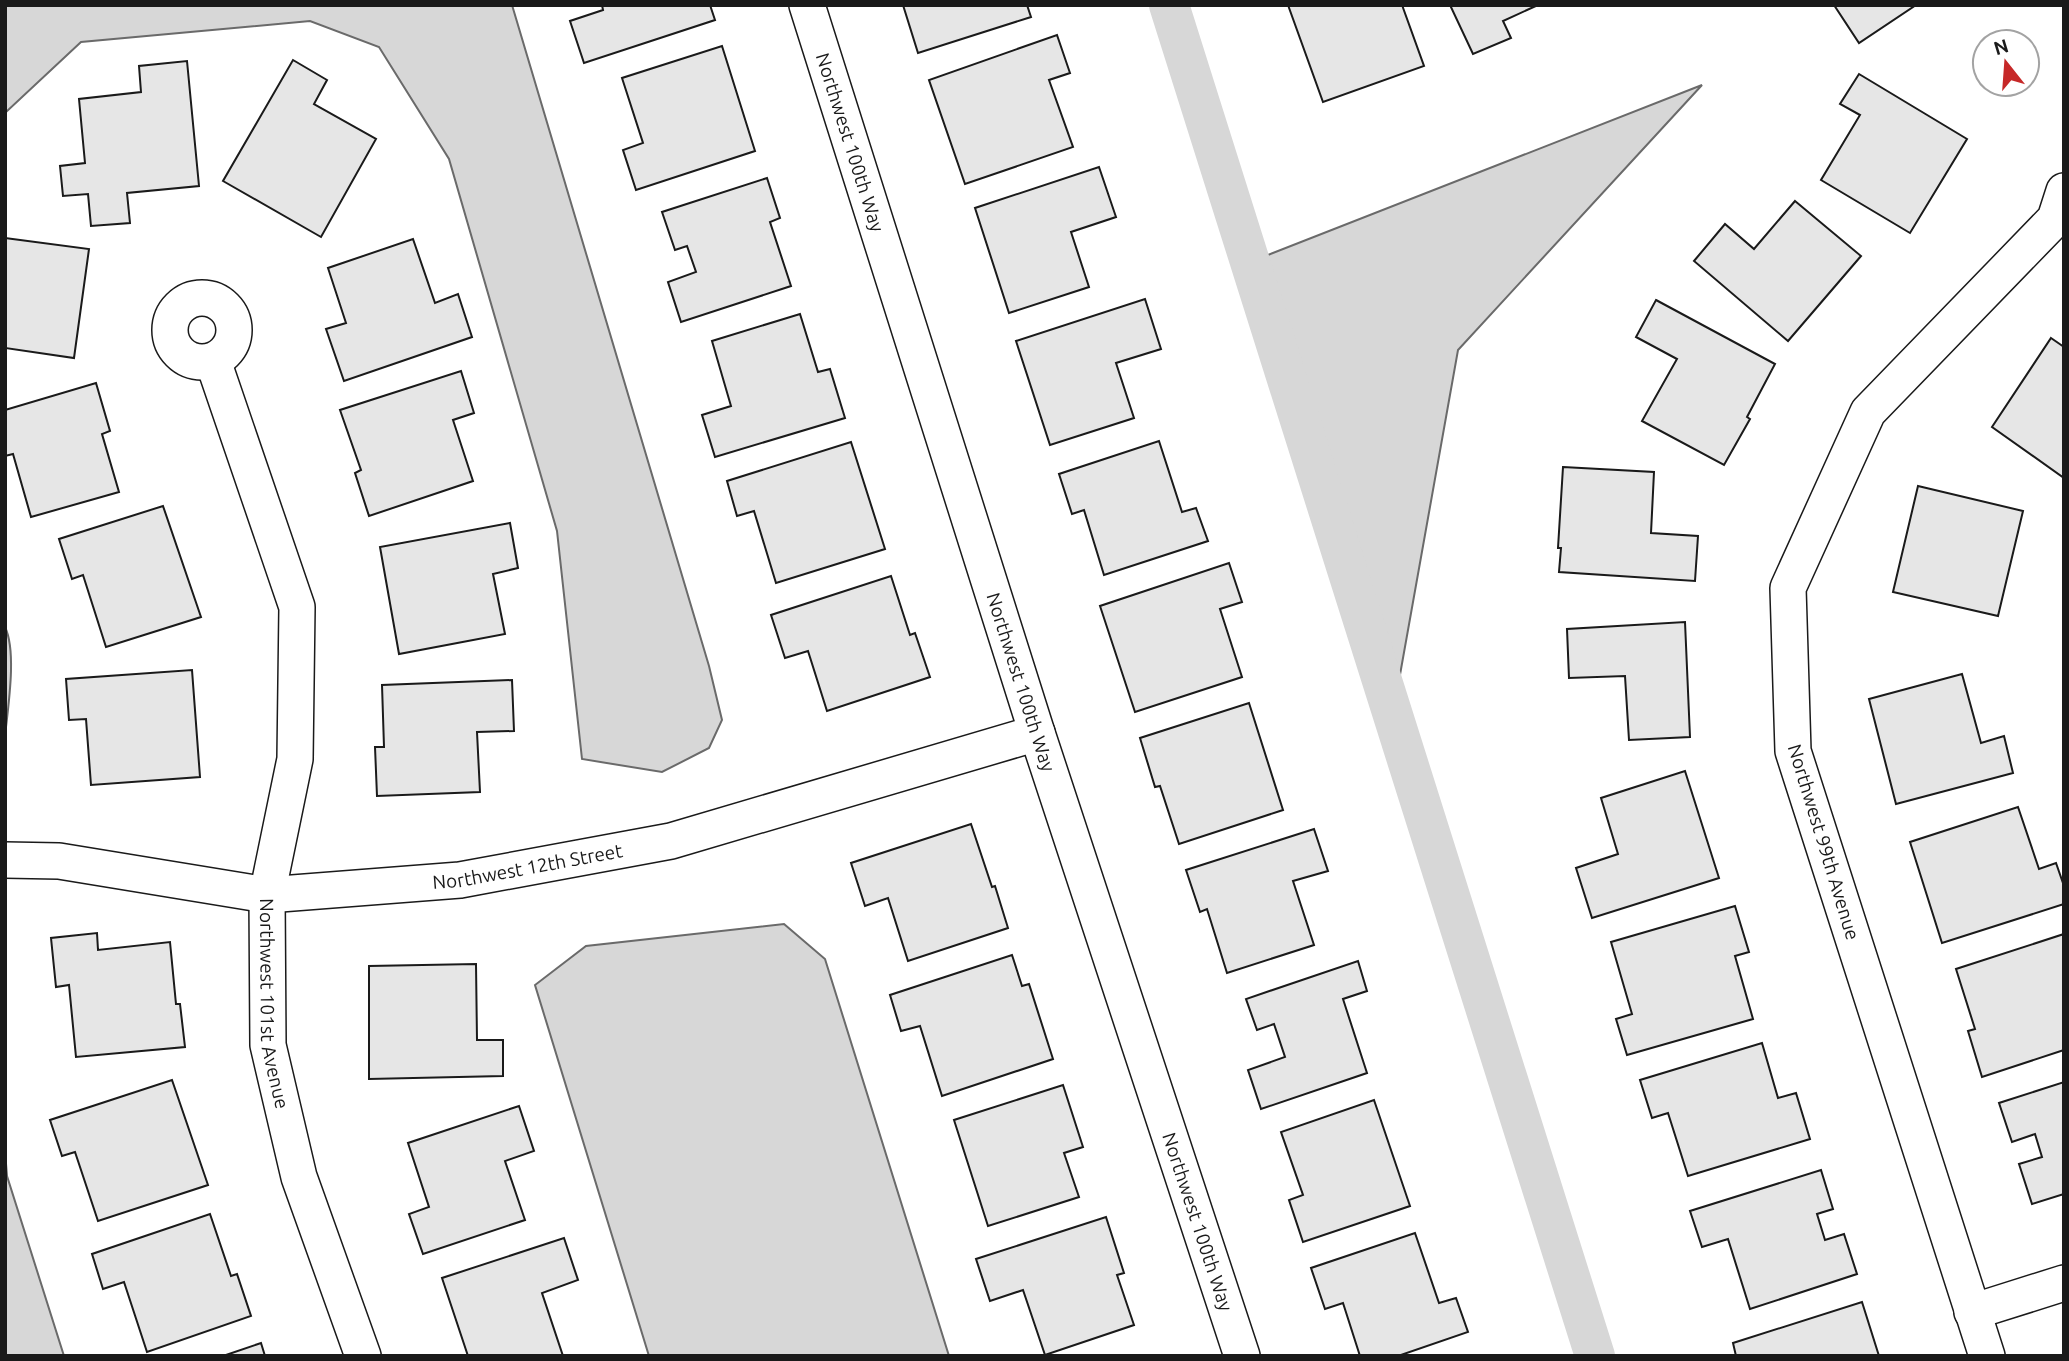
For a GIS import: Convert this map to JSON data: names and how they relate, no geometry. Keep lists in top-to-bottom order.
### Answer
{
  "streets": {
    "street": [
      "Northwest 100th Way",
      "Northwest 99th Avenue",
      "Northwest 12th Street",
      "Northwest 101st Avenue"
    ]
  },
  "crossings": [
    ["Northwest 100th Way", "Northwest 12th Street"],
    ["Northwest 12th Street", "Northwest 101st Avenue"]
  ],
  "north": "top"
}
